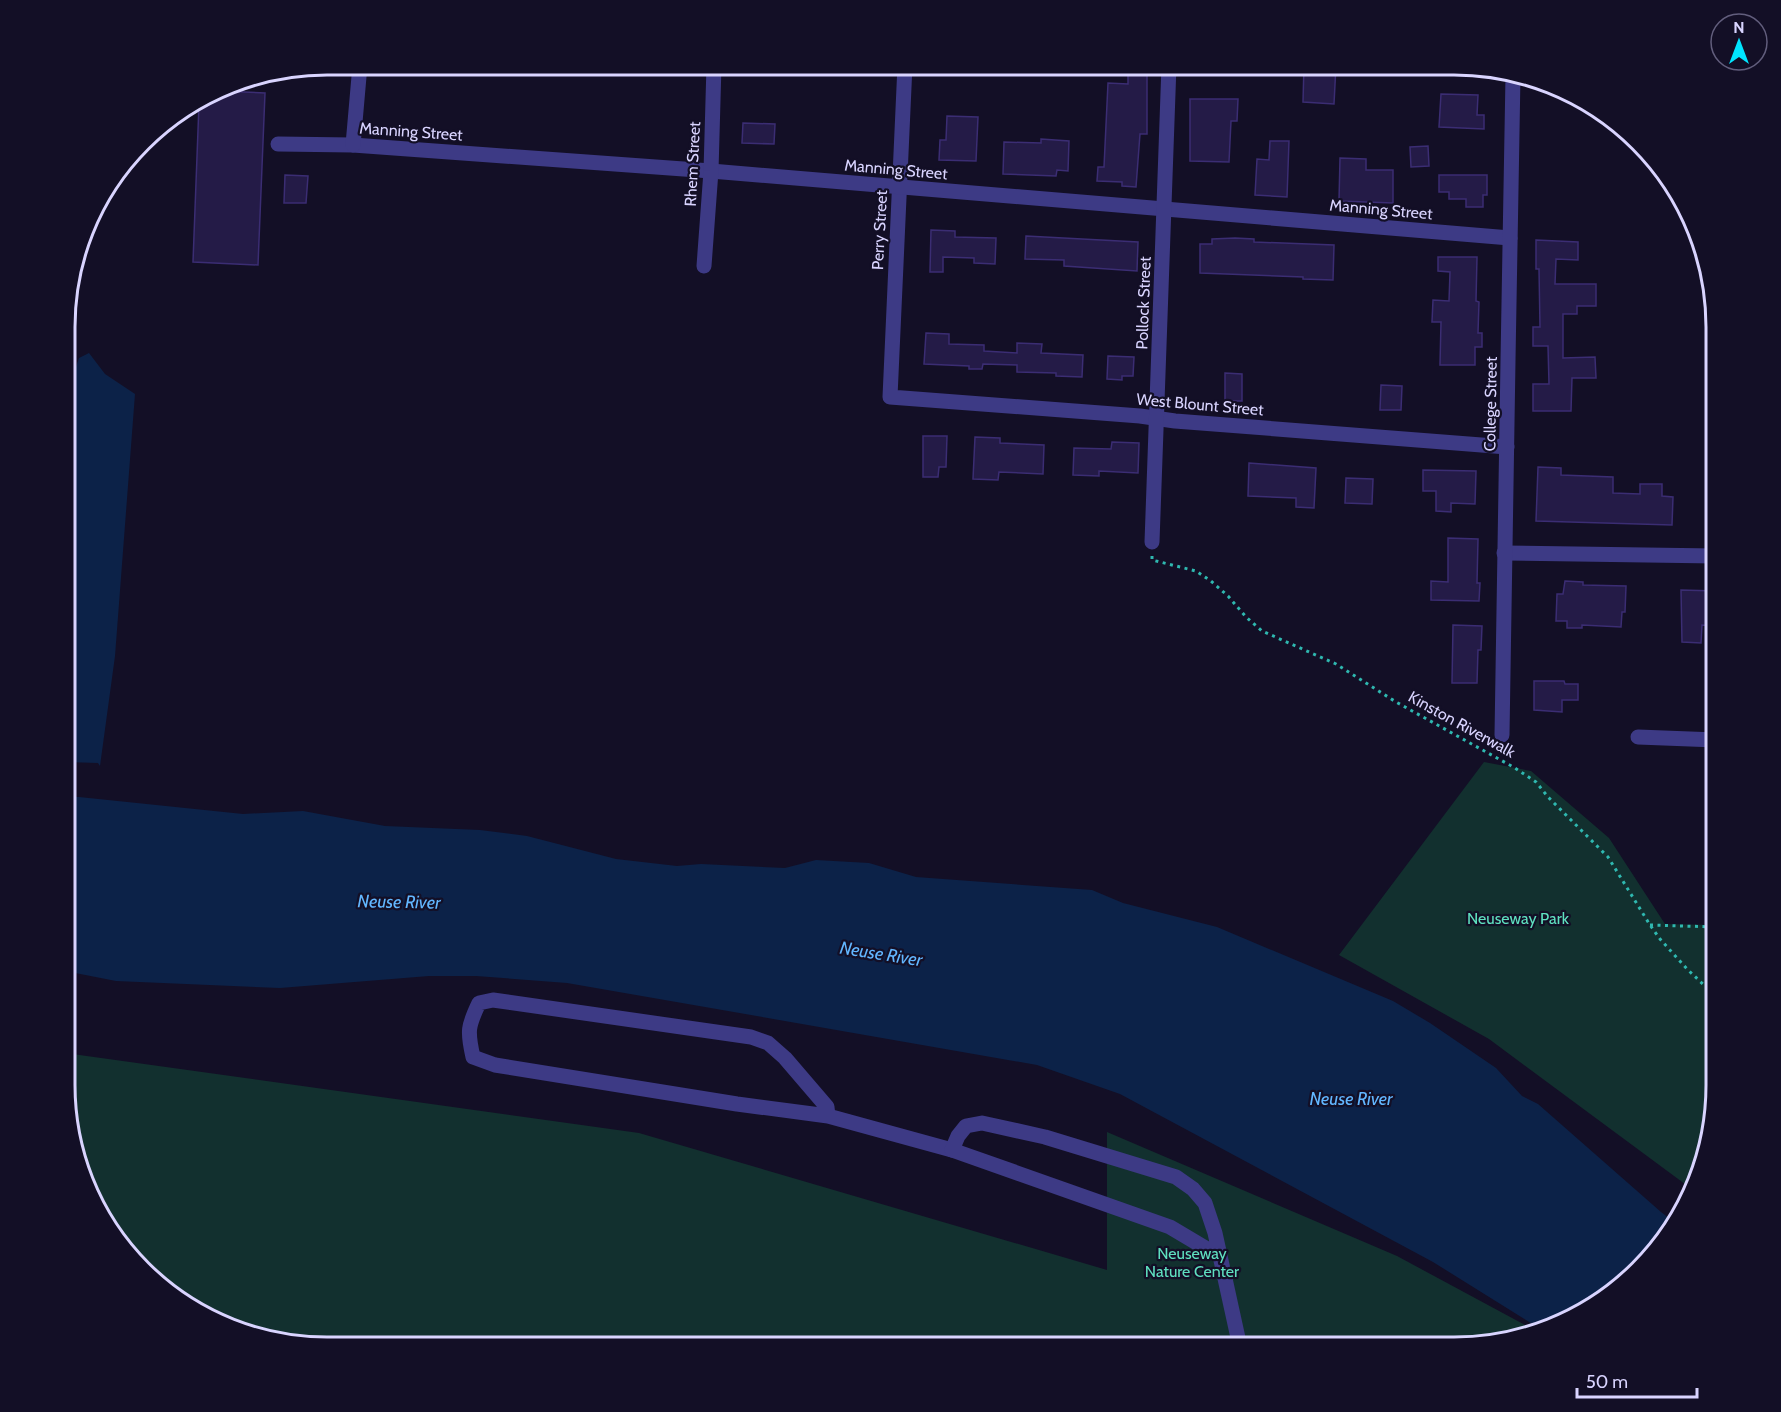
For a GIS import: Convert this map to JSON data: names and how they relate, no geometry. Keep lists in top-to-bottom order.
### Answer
{
  "streets": {
    "street": [
      "Manning Street",
      "Rhem Street",
      "Perry Street",
      "Pollock Street",
      "West Blount Street",
      "College Street"
    ],
    "path": ["Kinston Riverwalk"]
  },
  "crossings": [
    ["Manning Street", "Rhem Street"],
    ["Manning Street", "Perry Street"],
    ["Manning Street", "Pollock Street"],
    ["Manning Street", "College Street"],
    ["Perry Street", "West Blount Street"],
    ["Pollock Street", "West Blount Street"],
    ["Pollock Street", "Kinston Riverwalk"],
    ["West Blount Street", "College Street"]
  ],
  "water": ["Neuse River"],
  "parks": ["Neuseway Park", "Neuseway Nature Center"],
  "scale_bar": "50 m",
  "north": "top"
}
